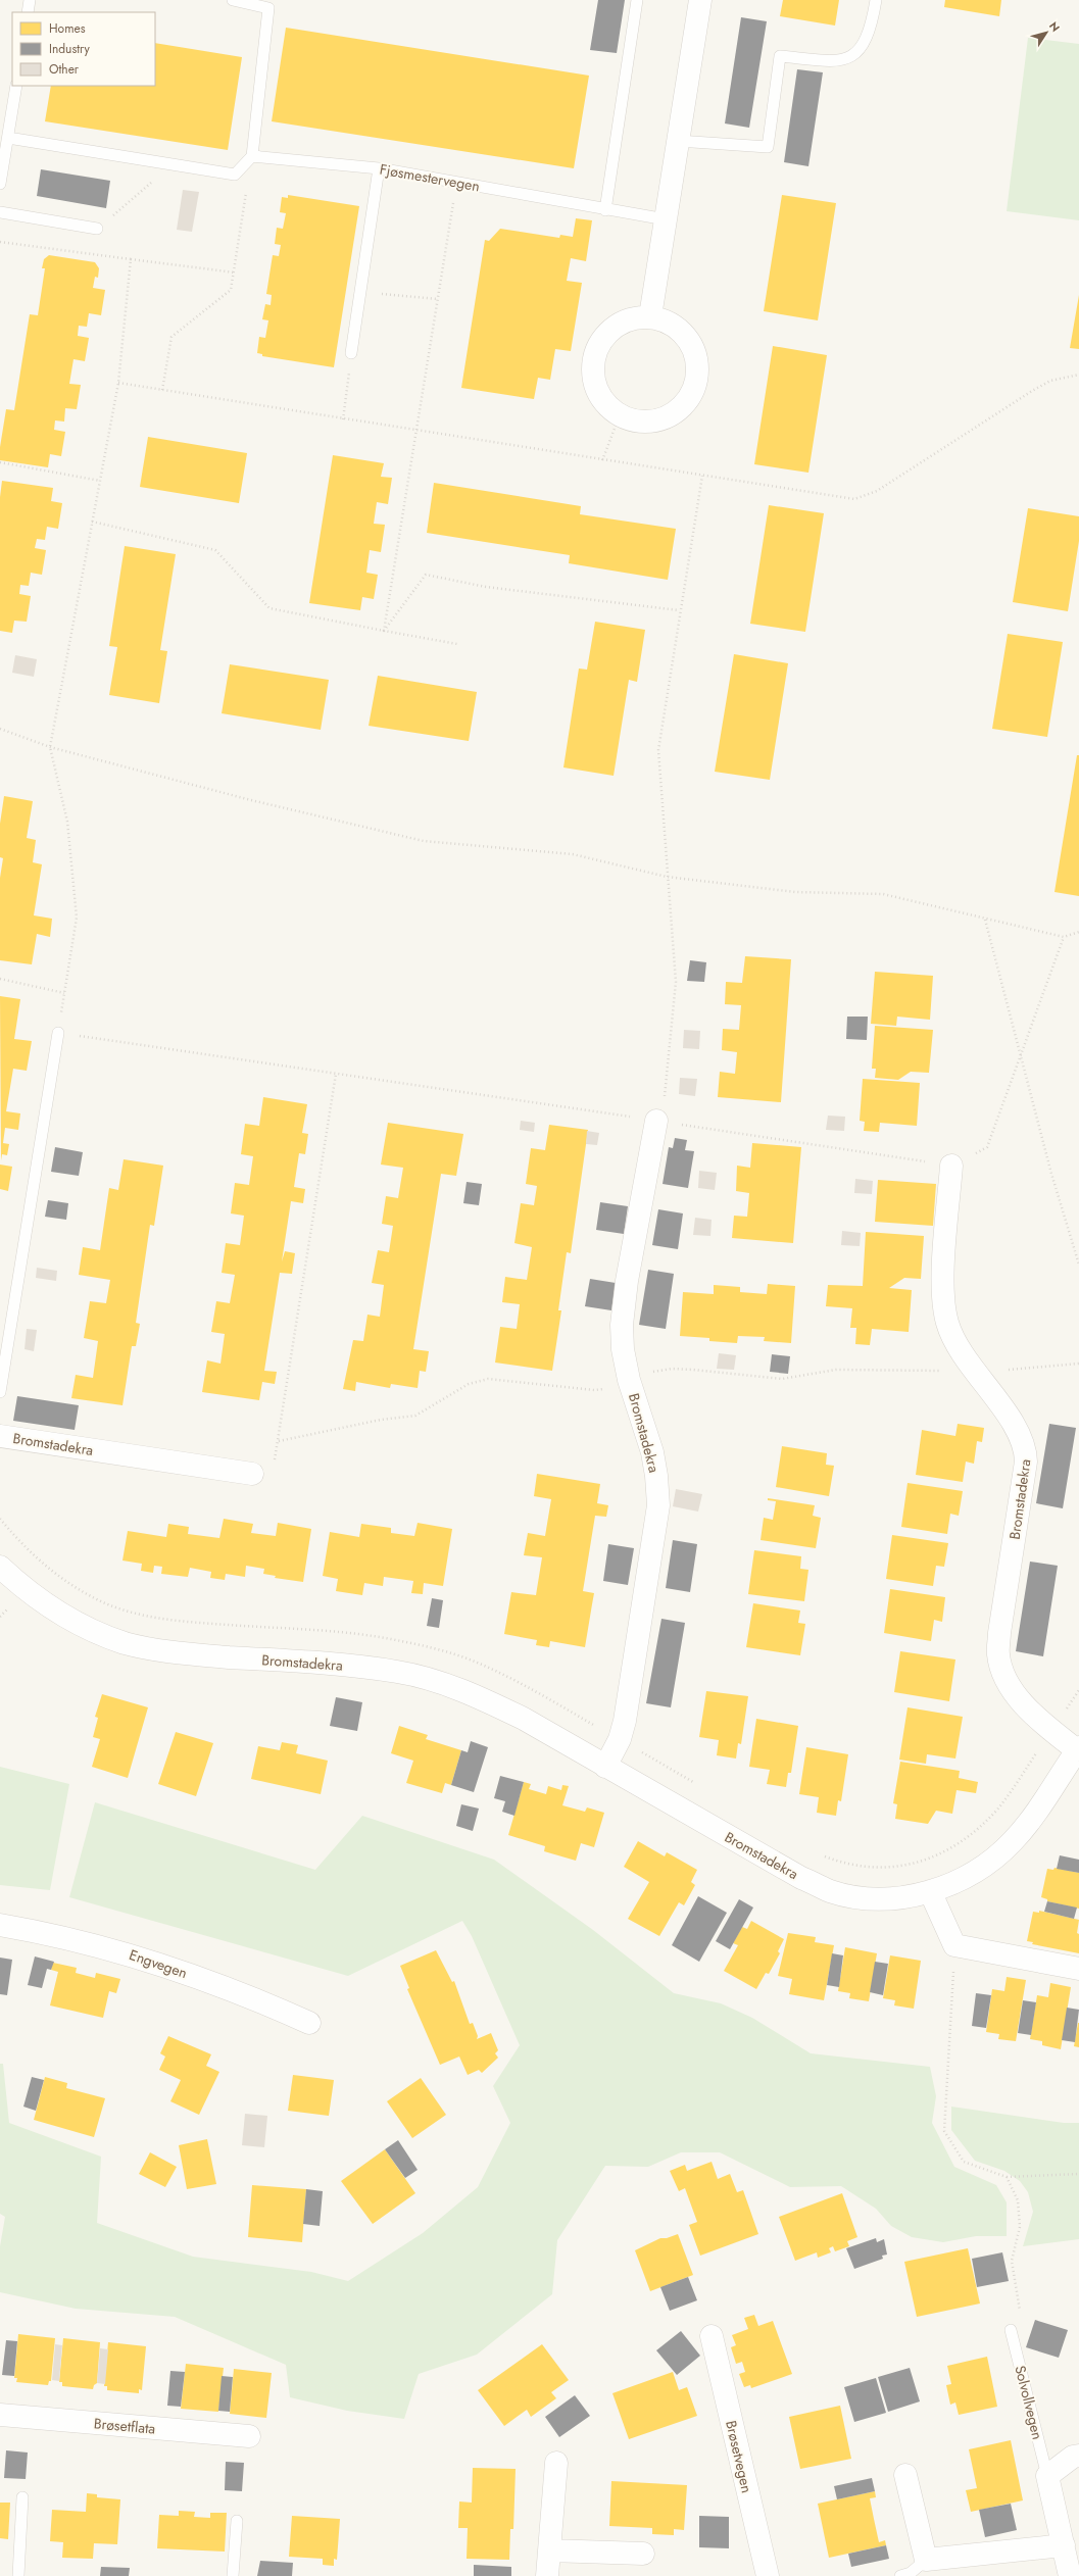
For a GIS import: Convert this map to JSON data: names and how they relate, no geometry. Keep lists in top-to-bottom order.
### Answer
{
  "streets": {
    "street": [
      "Bromstadekra",
      "Engvegen",
      "Solvollvegen",
      "Brøsetflata",
      "Brøsetvegen"
    ],
    "lane": ["Fjøsmestervegen"]
  },
  "legend": ["Homes", "Industry", "Other"],
  "north": "top right"
}
